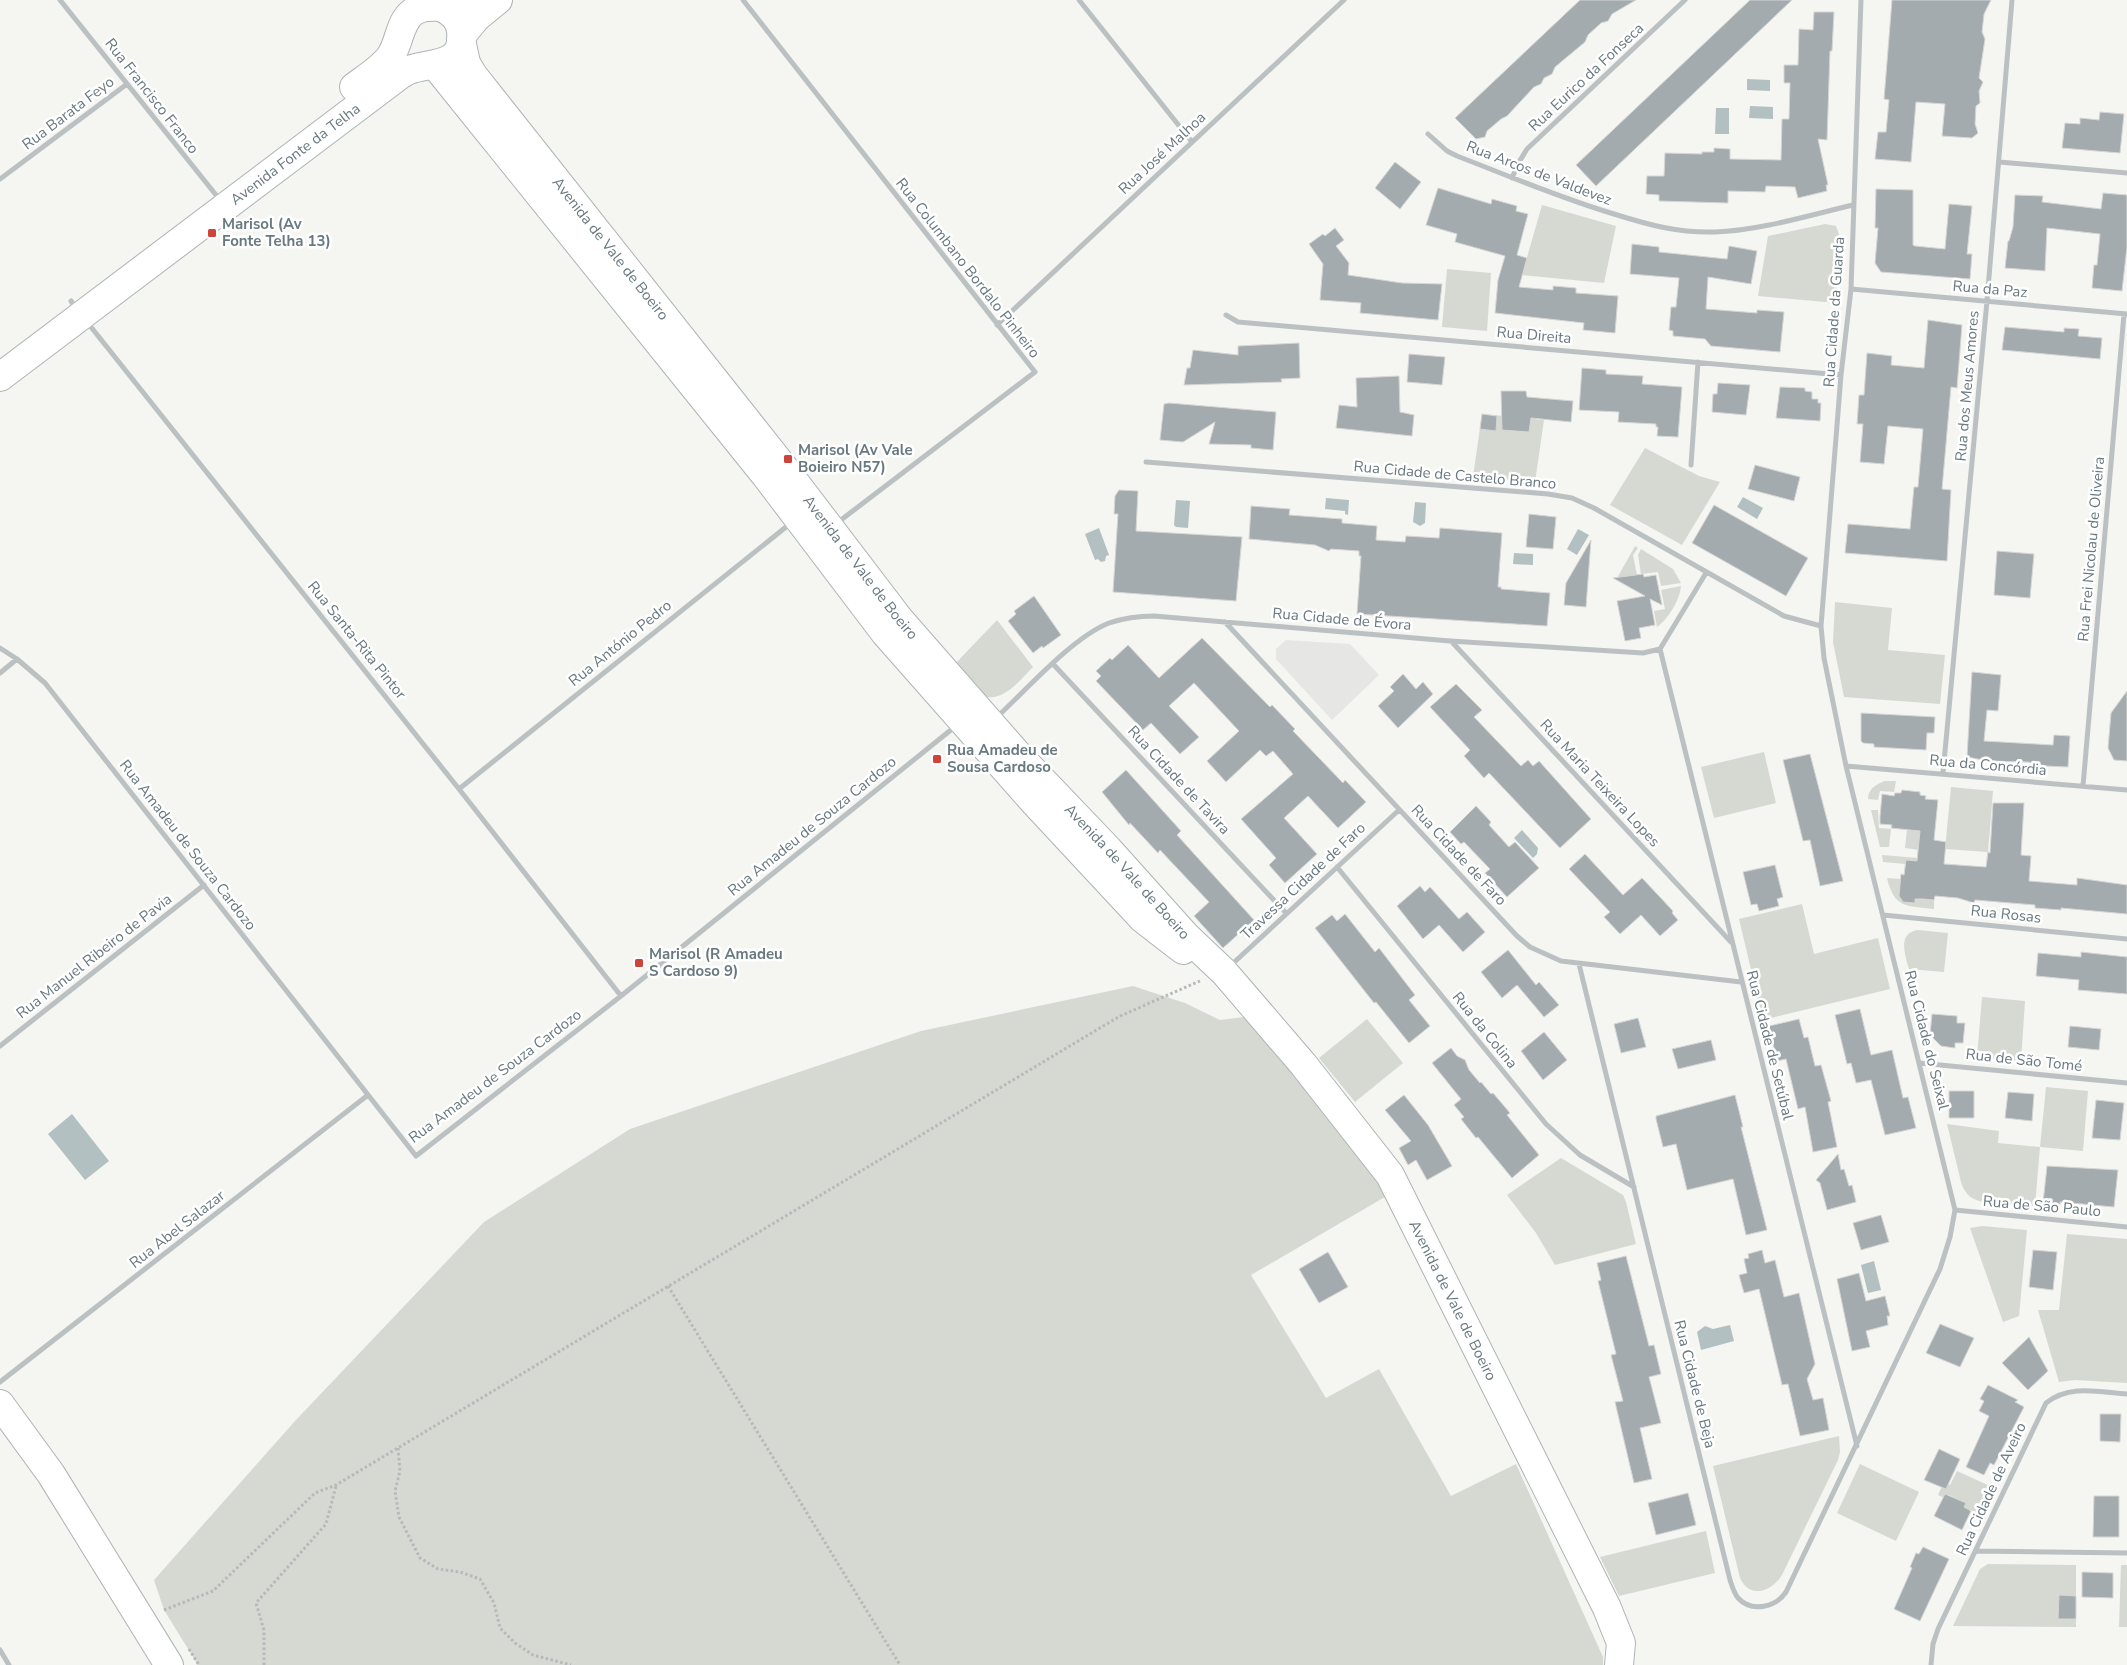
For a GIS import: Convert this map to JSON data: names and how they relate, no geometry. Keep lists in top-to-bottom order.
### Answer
{
  "streets": {
    "street": [
      "Rua Eurico da Fonseca",
      "Rua Francisco Franco",
      "Rua Barata Feyo",
      "Rua José Malhoa",
      "Avenida Fonte da Telha",
      "Rua Arcos de Valdevez",
      "Avenida de Vale de Boeiro",
      "Rua Columbano Bordalo Pinheiro",
      "Rua da Paz",
      "Rua Cidade da Guarda",
      "Rua Direita",
      "Rua dos Meus Amores",
      "Rua Cidade de Castelo Branco",
      "Rua Frei Nicolau de Oliveira",
      "Rua Cidade de Évora",
      "Rua Santa-Rita Pintor",
      "Rua António Pedro",
      "Rua da Concórdia",
      "Rua Cidade de Tavira",
      "Rua Maria Teixeira Lopes",
      "Rua Amadeu de Souza Cardozo",
      "Rua Cidade de Faro",
      "Travessa Cidade de Faro",
      "Rua Rosas",
      "Rua Manuel Ribeiro de Pavia",
      "Rua da Colina",
      "Rua Cidade do Seixal",
      "Rua Cidade de Setúbal",
      "Rua de São Tomé",
      "Rua de São Paulo",
      "Rua Abel Salazar",
      "Rua Cidade de Beja",
      "Rua Cidade de Aveiro"
    ]
  },
  "crossings": [
    ["Rua Eurico da Fonseca", "Rua Arcos de Valdevez"],
    ["Rua Francisco Franco", "Rua Barata Feyo"],
    ["Rua Francisco Franco", "Avenida Fonte da Telha"],
    ["Rua José Malhoa", "Rua Columbano Bordalo Pinheiro"],
    ["Avenida Fonte da Telha", "Avenida de Vale de Boeiro"],
    ["Avenida Fonte da Telha", "Rua Santa-Rita Pintor"],
    ["Rua Arcos de Valdevez", "Rua Cidade da Guarda"],
    ["Avenida de Vale de Boeiro", "Rua Columbano Bordalo Pinheiro"],
    ["Avenida de Vale de Boeiro", "Rua Cidade de Évora"],
    ["Avenida de Vale de Boeiro", "Rua António Pedro"],
    ["Avenida de Vale de Boeiro", "Rua Amadeu de Souza Cardozo"],
    ["Avenida de Vale de Boeiro", "Travessa Cidade de Faro"],
    ["Rua da Paz", "Rua Cidade da Guarda"],
    ["Rua da Paz", "Rua dos Meus Amores"],
    ["Rua da Paz", "Rua Frei Nicolau de Oliveira"],
    ["Rua Cidade da Guarda", "Rua Direita"],
    ["Rua Cidade da Guarda", "Rua Cidade de Castelo Branco"],
    ["Rua Cidade da Guarda", "Rua Cidade do Seixal"],
    ["Rua dos Meus Amores", "Rua da Concórdia"],
    ["Rua Cidade de Castelo Branco", "Rua Cidade do Seixal"],
    ["Rua Frei Nicolau de Oliveira", "Rua da Concórdia"],
    ["Rua Cidade de Évora", "Rua Cidade de Tavira"],
    ["Rua Cidade de Évora", "Rua Maria Teixeira Lopes"],
    ["Rua Cidade de Évora", "Rua Amadeu de Souza Cardozo"],
    ["Rua Cidade de Évora", "Rua Cidade de Faro"],
    ["Rua Cidade de Évora", "Rua Cidade de Setúbal"],
    ["Rua Santa-Rita Pintor", "Rua António Pedro"],
    ["Rua Santa-Rita Pintor", "Rua Amadeu de Souza Cardozo"],
    ["Rua da Concórdia", "Rua Cidade do Seixal"],
    ["Rua Cidade de Tavira", "Travessa Cidade de Faro"],
    ["Rua Maria Teixeira Lopes", "Rua Cidade de Setúbal"],
    ["Rua Amadeu de Souza Cardozo", "Rua Manuel Ribeiro de Pavia"],
    ["Rua Amadeu de Souza Cardozo", "Rua Abel Salazar"],
    ["Rua Cidade de Faro", "Travessa Cidade de Faro"],
    ["Rua Cidade de Faro", "Rua Cidade de Setúbal"],
    ["Rua Cidade de Faro", "Rua Cidade de Beja"],
    ["Travessa Cidade de Faro", "Rua da Colina"],
    ["Rua Rosas", "Rua Cidade do Seixal"],
    ["Rua da Colina", "Rua Cidade de Beja"],
    ["Rua Cidade do Seixal", "Rua Cidade de Setúbal"],
    ["Rua Cidade do Seixal", "Rua de São Tomé"],
    ["Rua Cidade do Seixal", "Rua de São Paulo"],
    ["Rua Cidade do Seixal", "Rua Cidade de Beja"],
    ["Rua Cidade de Setúbal", "Rua Cidade de Beja"]
  ],
  "places": {
    "transit": [
      "Marisol (Av Fonte Telha 13)",
      "Marisol (Av Vale Boieiro N57)",
      "Rua Amadeu de Sousa Cardoso",
      "Marisol (R Amadeu S Cardoso 9)"
    ]
  }
}
